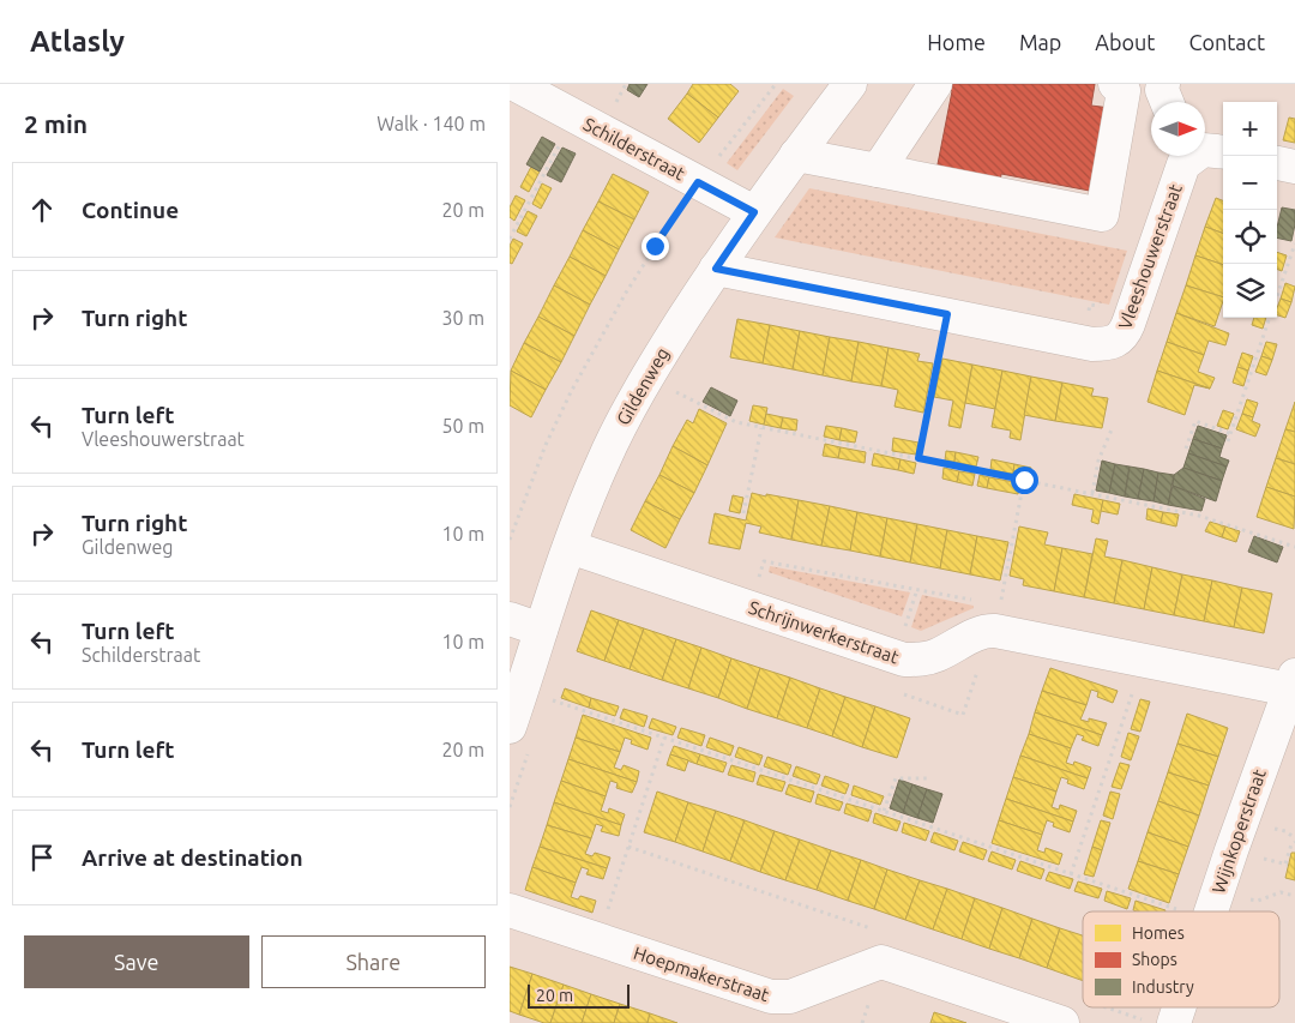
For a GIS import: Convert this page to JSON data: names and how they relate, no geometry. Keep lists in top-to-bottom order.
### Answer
{
  "streets": {
    "street": [
      "Schilderstraat",
      "Vleeshouwerstraat",
      "Gildenweg",
      "Schrijnwerkerstraat",
      "Wijnkoperstraat",
      "Hoepmakerstraat"
    ]
  },
  "crossings": [
    ["Schilderstraat", "Gildenweg"],
    ["Vleeshouwerstraat", "Gildenweg"],
    ["Gildenweg", "Schrijnwerkerstraat"],
    ["Schrijnwerkerstraat", "Wijnkoperstraat"]
  ],
  "legend": ["Homes", "Shops", "Industry"],
  "scale_bar": "20 m",
  "north": "right",
  "page": {
    "header": "Atlasly",
    "nav": [
      "Home",
      "Map",
      "About",
      "Contact"
    ],
    "heading": ["2 min", "Walk · 140 m"],
    "map_buttons": ["+", "−"],
    "list": [
      ["Continue", "20 m"],
      ["Turn right", "30 m"],
      ["Turn left", "Vleeshouwerstraat", "50 m"],
      ["Turn right", "Gildenweg", "10 m"],
      ["Turn left", "Schilderstraat", "10 m"],
      ["Turn left", "20 m"],
      "Arrive at destination"
    ],
    "buttons": ["Save", "Share"],
    "scale": "20 m"
  }
}
